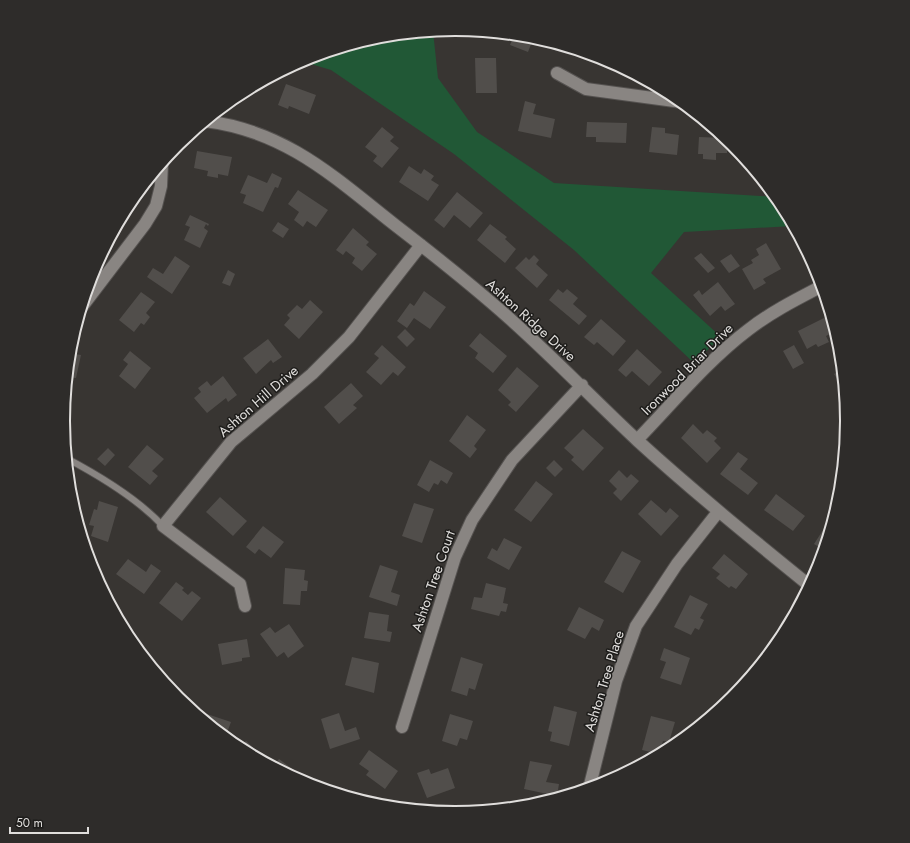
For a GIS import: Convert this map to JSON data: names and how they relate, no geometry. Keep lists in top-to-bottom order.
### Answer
{
  "streets": {
    "street": [
      "Ashton Ridge Drive",
      "Ironwood Briar Drive",
      "Ashton Hill Drive",
      "Ashton Tree Court",
      "Ashton Tree Place"
    ]
  },
  "crossings": [
    ["Ashton Ridge Drive", "Ironwood Briar Drive"],
    ["Ashton Ridge Drive", "Ashton Hill Drive"],
    ["Ashton Ridge Drive", "Ashton Tree Court"],
    ["Ashton Ridge Drive", "Ashton Tree Place"]
  ],
  "scale_bar": "50 m"
}
